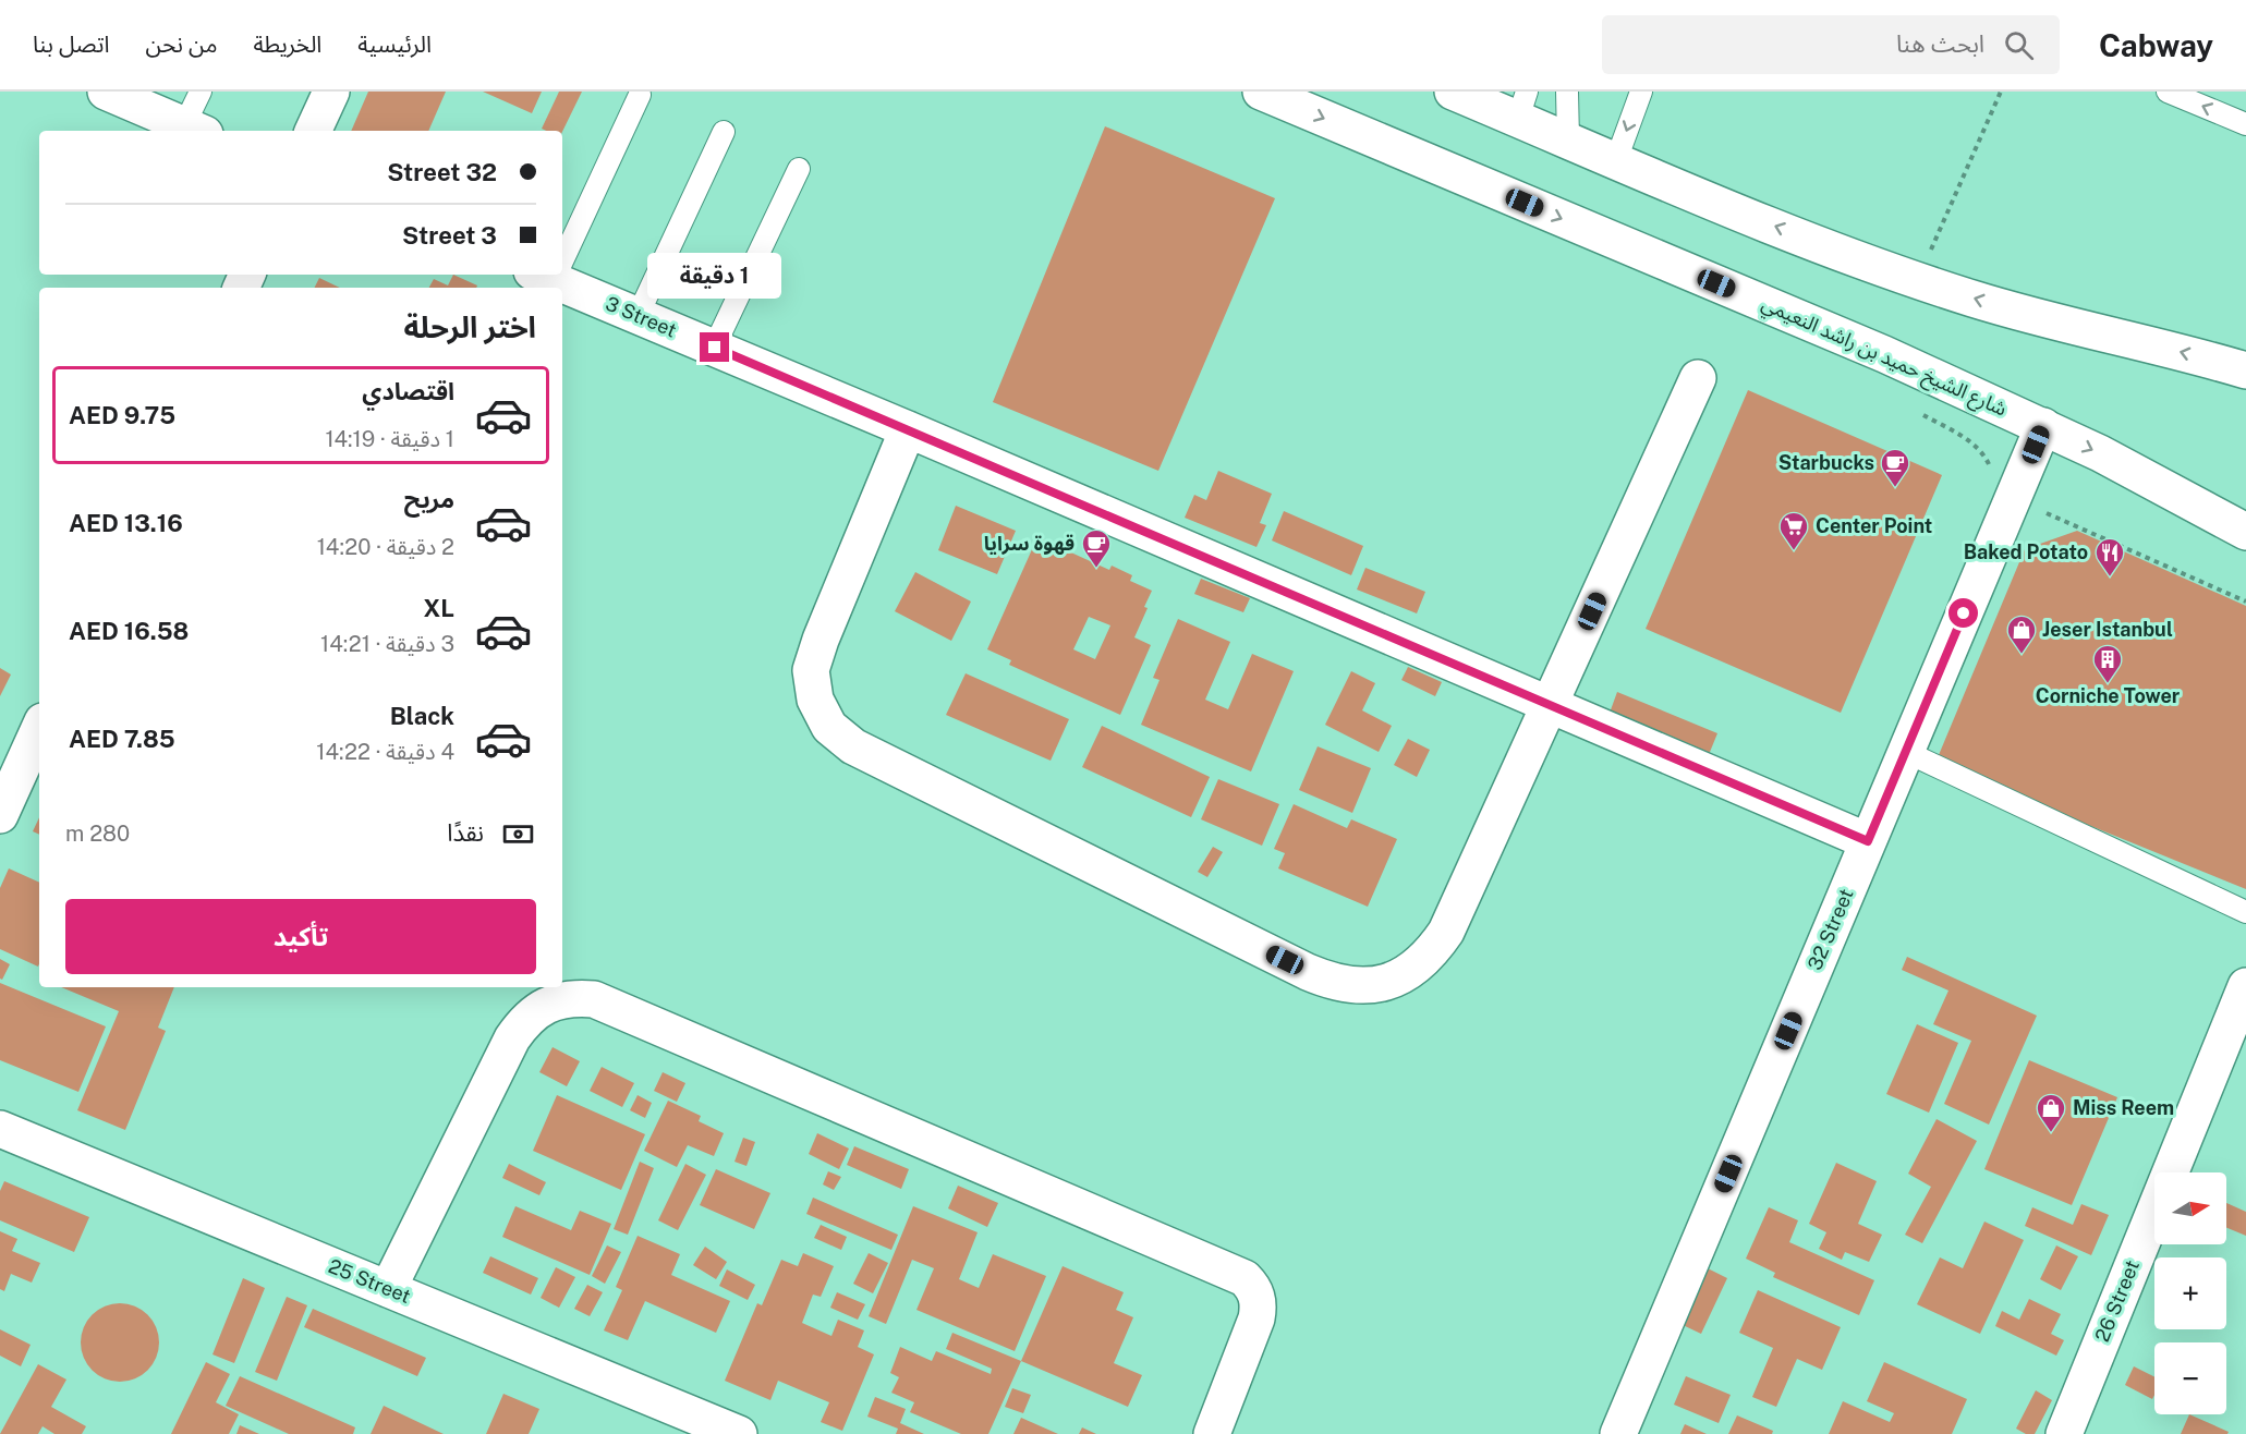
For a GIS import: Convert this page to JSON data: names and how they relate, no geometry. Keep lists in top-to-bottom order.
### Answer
{
  "streets": {
    "street": [
      "3 Street",
      "شارع الشيخ حميد بن راشد النعيمي",
      "32 Street",
      "25 Street",
      "26 Street"
    ]
  },
  "crossings": [
    ["3 Street", "32 Street"],
    ["شارع الشيخ حميد بن راشد النعيمي", "32 Street"]
  ],
  "places": {
    "cafe": ["Starbucks", "قهوة سرايا"],
    "supermarket": ["Center Point"],
    "restaurant": ["Baked Potato"],
    "shop": ["Jeser Istanbul", "Miss Reem"],
    "building": ["Corniche Tower"]
  },
  "north": "right",
  "page": {
    "header": "Cabway",
    "search": "ابحث هنا",
    "nav": [
      "الرئيسية",
      "الخريطة",
      "من نحن",
      "اتصل بنا"
    ],
    "banner": ["32 Street", "3 Street"],
    "bubble": "1 دقيقة",
    "heading": "اختر الرحلة",
    "list": [
      {
        "name": "اقتصادي",
        "note": "1 دقيقة · 14:19",
        "value": "AED 9.75"
      },
      {
        "name": "مريح",
        "note": "2 دقيقة · 14:20",
        "value": "AED 13.16"
      },
      {
        "name": "XL",
        "note": "3 دقيقة · 14:21",
        "value": "AED 16.58"
      },
      {
        "name": "Black",
        "note": "4 دقيقة · 14:22",
        "value": "AED 7.85"
      }
    ],
    "pay": ["نقدًا", "280 m"],
    "buttons": "تأكيد",
    "map_buttons": ["+", "−"]
  }
}
